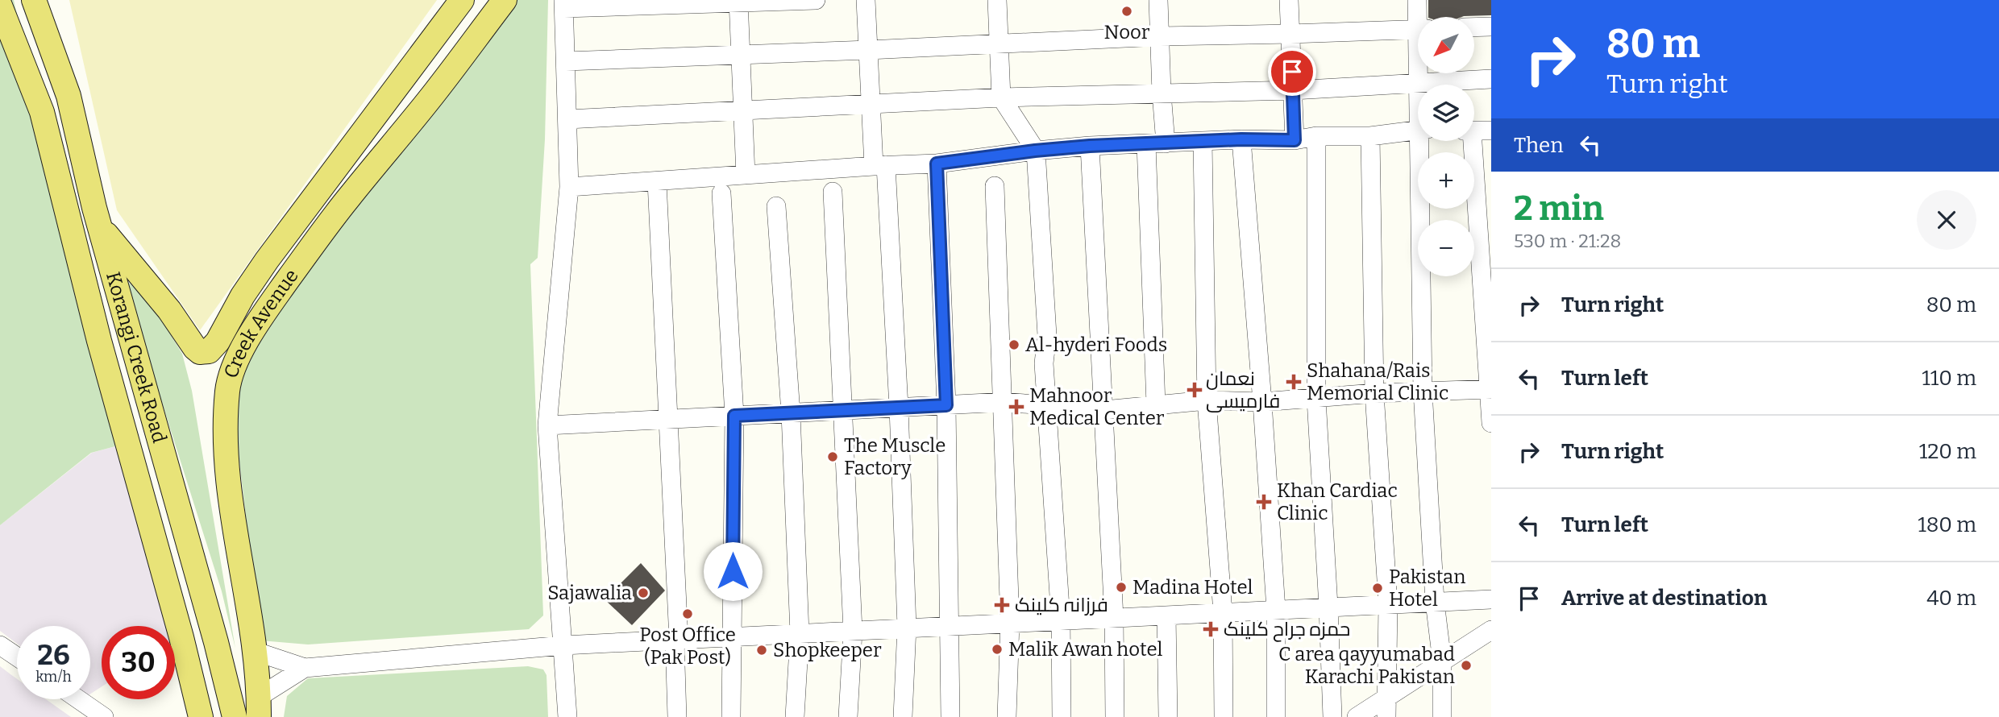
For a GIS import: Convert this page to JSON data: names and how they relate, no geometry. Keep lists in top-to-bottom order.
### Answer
{
  "streets": {
    "main road": ["Creek Avenue", "Korangi Creek Road"]
  },
  "crossings": [
    ["Creek Avenue", "Korangi Creek Road"]
  ],
  "places": {
    "other": [
      "Noor",
      "Al-hyderi Foods",
      "The Muscle Factory",
      "Madina Hotel",
      "Pakistan Hotel",
      "Sajawalia",
      "Post Office (Pak Post)",
      "Malik Awan hotel",
      "Shopkeeper",
      "C area qayyumabad Karachi Pakistan"
    ],
    "health": [
      "Shahana/Rais Memorial Clinic",
      "نعمان فارمیسی",
      "Mahnoor Medical Center",
      "Khan Cardiac Clinic",
      "فرزانہ کلینک",
      "حمزہ جراح کلینک"
    ]
  },
  "north": "bottom left",
  "page": {
    "turn": ["80 m", "Turn right"],
    "map_buttons": ["+", "−"],
    "then": "Then",
    "heading": ["2 min", "530 m · 21:28"],
    "list": [
      {
        "name": "Turn right",
        "value": "80 m"
      },
      {
        "name": "Turn left",
        "value": "110 m"
      },
      {
        "name": "Turn right",
        "value": "120 m"
      },
      {
        "name": "Turn left",
        "value": "180 m"
      },
      {
        "name": "Arrive at destination",
        "value": "40 m"
      }
    ],
    "speed": "26 km/h",
    "limit": "30"
  }
}
